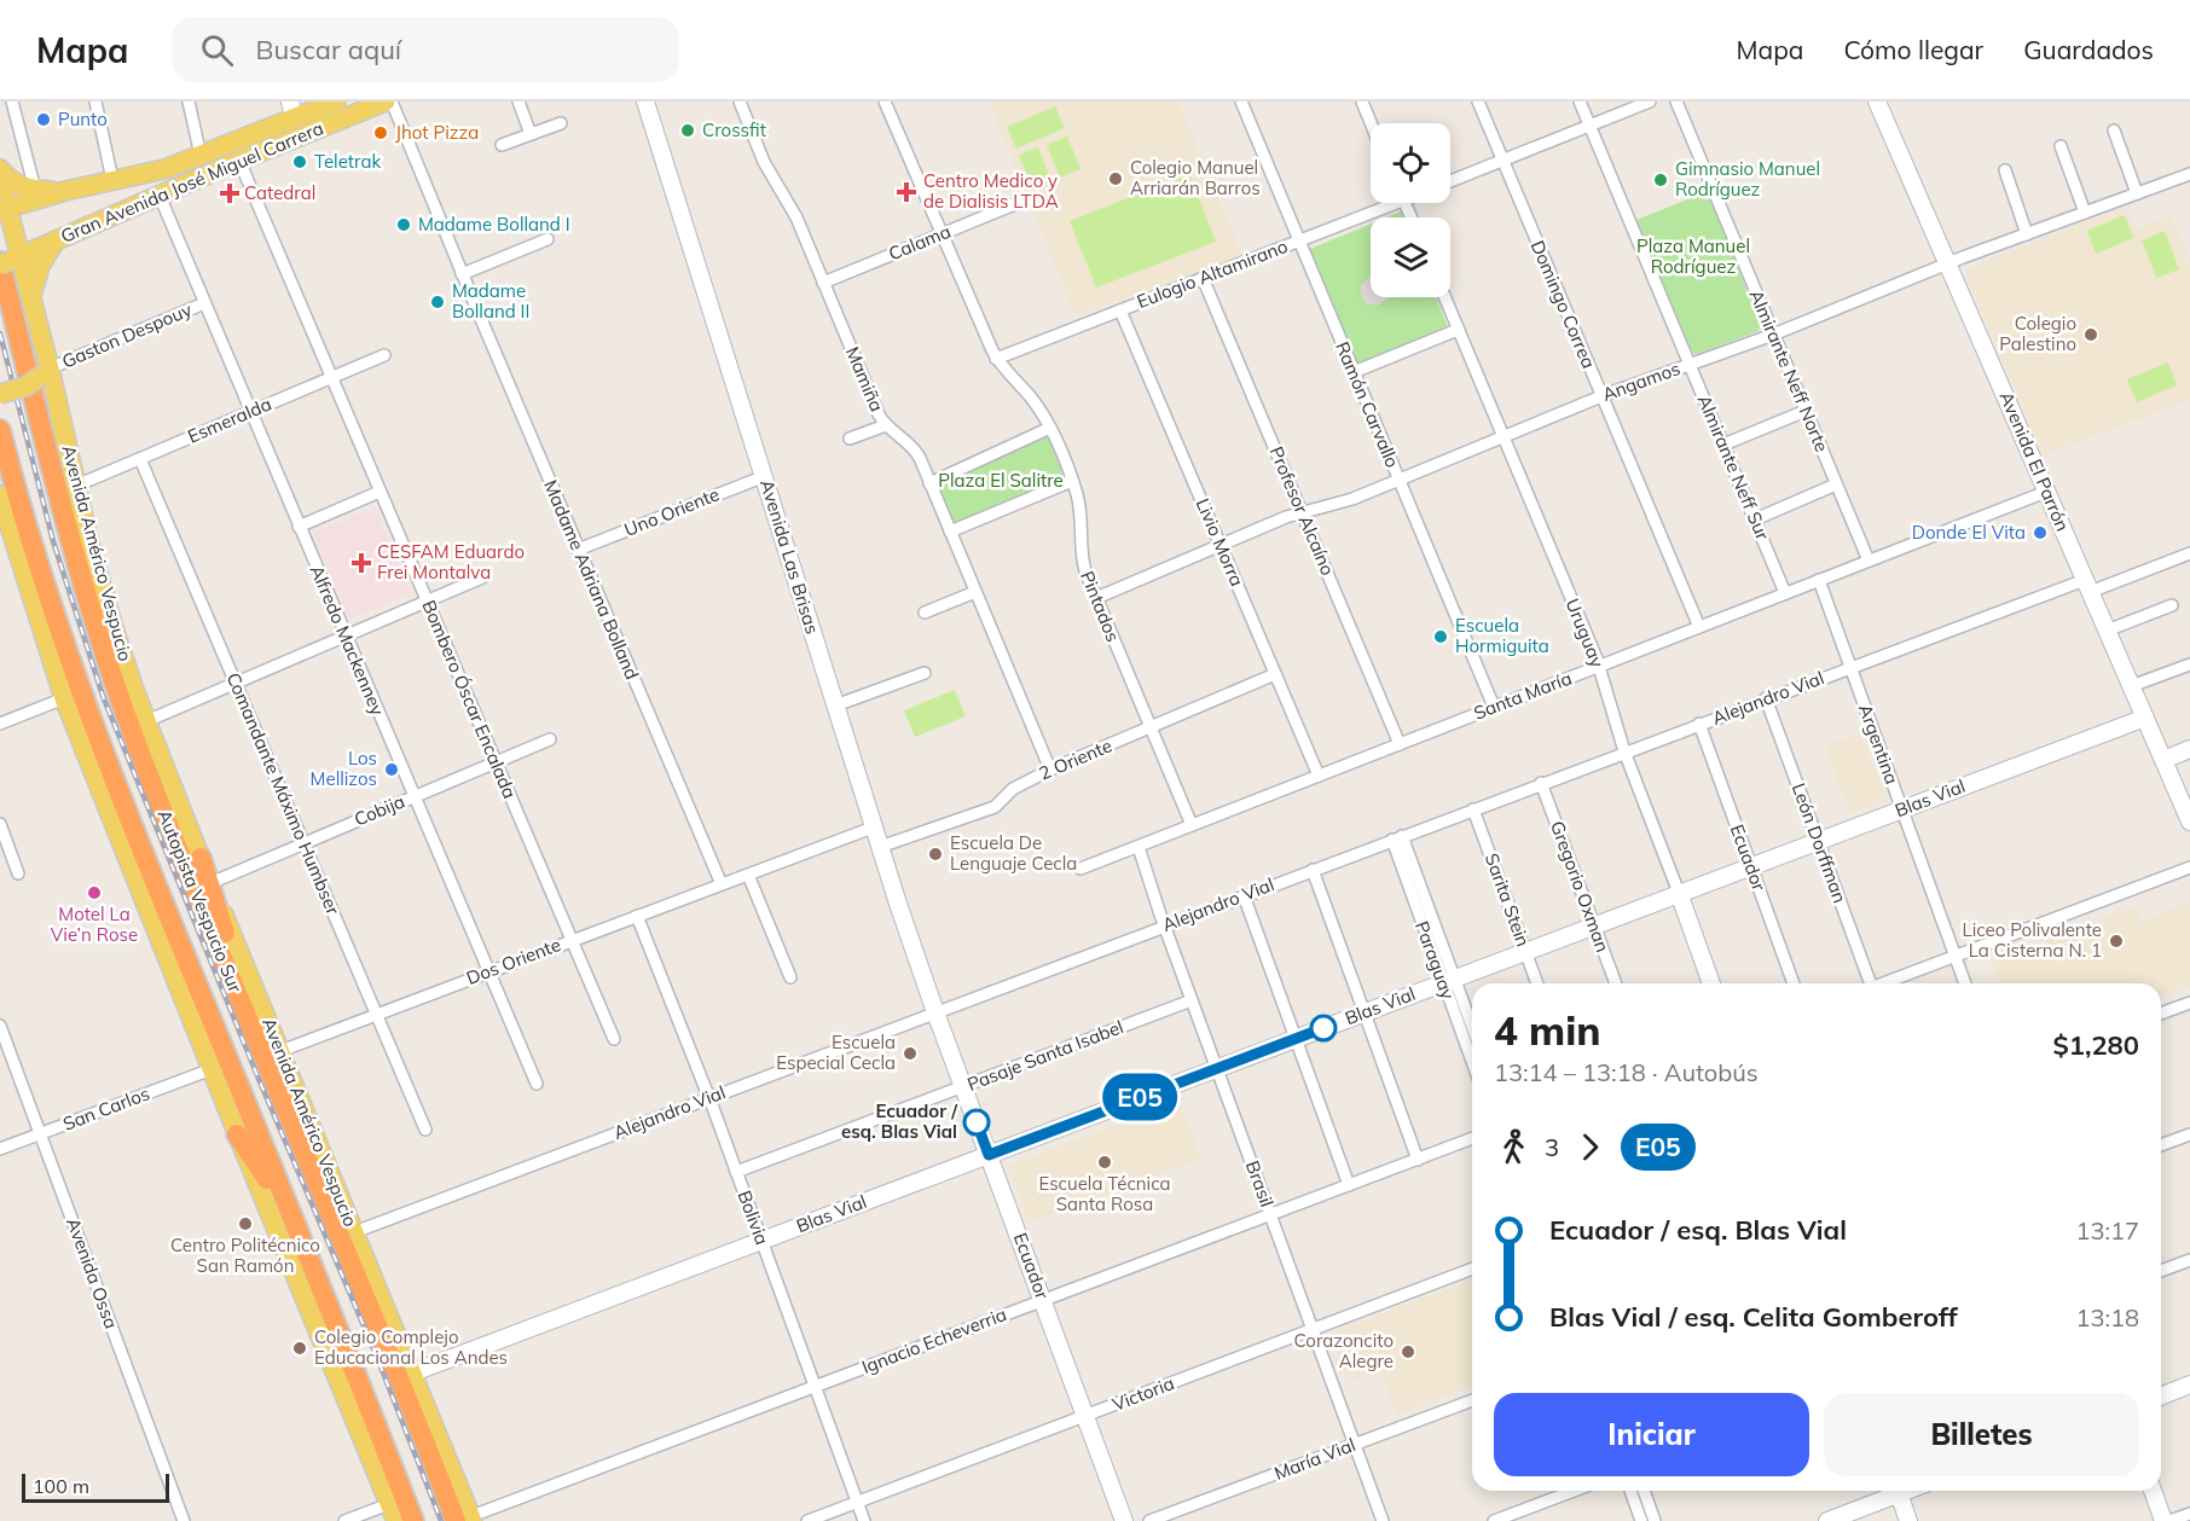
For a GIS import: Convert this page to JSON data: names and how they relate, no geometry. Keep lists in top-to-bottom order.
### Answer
{
  "streets": {
    "highway": ["Autopista Vespucio Sur"],
    "main road": ["Gran Avenida José Miguel Carrera", "Avenida Américo Vespucio"],
    "street": [
      "Calama",
      "Eulogio Altamirano",
      "Domingo Correa",
      "Gaston Despouy",
      "Almirante Neff Norte",
      "Mamiña",
      "Angamos",
      "Ramón Carvallo",
      "Esmeralda",
      "Avenida El Parrón",
      "Almirante Neff Sur",
      "Profesor Alcaíno",
      "Uno Oriente",
      "Livio Morra",
      "Avenida Las Brisas",
      "Madame Adriana Bolland",
      "Pintados",
      "Uruguay",
      "Alfredo Mackenney",
      "Santa María",
      "Alejandro Vial",
      "Bombero Óscar Encalada",
      "Argentina",
      "2 Oriente",
      "Comandante Máximo Humbser",
      "Blas Vial",
      "Cobija",
      "León Dorffman",
      "Ecuador",
      "Gregorio Oxman",
      "Sarita Stein",
      "Paraguay",
      "Dos Oriente",
      "Pasaje Santa Isabel",
      "San Carlos",
      "Brasil",
      "Bolivia",
      "Avenida Ossa",
      "Ignacio Echeverria",
      "Victoria",
      "María Vial"
    ]
  },
  "crossings": [
    ["Gran Avenida José Miguel Carrera", "Avenida Américo Vespucio"],
    ["Gran Avenida José Miguel Carrera", "Alfredo Mackenney"],
    ["Gran Avenida José Miguel Carrera", "Bombero Óscar Encalada"],
    ["Gran Avenida José Miguel Carrera", "Autopista Vespucio Sur"],
    ["Calama", "Mamiña"],
    ["Calama", "Pintados"],
    ["Eulogio Altamirano", "Ramón Carvallo"],
    ["Eulogio Altamirano", "Profesor Alcaíno"],
    ["Eulogio Altamirano", "Livio Morra"],
    ["Eulogio Altamirano", "Pintados"],
    ["Domingo Correa", "Angamos"],
    ["Domingo Correa", "Santa María"],
    ["Gaston Despouy", "Avenida Américo Vespucio"],
    ["Gaston Despouy", "Alfredo Mackenney"],
    ["Almirante Neff Norte", "Angamos"],
    ["Almirante Neff Norte", "Santa María"],
    ["Mamiña", "2 Oriente"],
    ["Angamos", "Ramón Carvallo"],
    ["Angamos", "Avenida El Parrón"],
    ["Angamos", "Almirante Neff Sur"],
    ["Angamos", "Profesor Alcaíno"],
    ["Angamos", "Livio Morra"],
    ["Angamos", "Pintados"],
    ["Angamos", "Uruguay"],
    ["Ramón Carvallo", "Santa María"],
    ["Esmeralda", "Avenida Américo Vespucio"],
    ["Esmeralda", "Alfredo Mackenney"],
    ["Esmeralda", "Bombero Óscar Encalada"],
    ["Esmeralda", "Comandante Máximo Humbser"],
    ["Avenida El Parrón", "Santa María"],
    ["Avenida El Parrón", "Alejandro Vial"],
    ["Avenida El Parrón", "Blas Vial"],
    ["Almirante Neff Sur", "Santa María"],
    ["Profesor Alcaíno", "Santa María"],
    ["Uno Oriente", "Avenida Las Brisas"],
    ["Uno Oriente", "Madame Adriana Bolland"],
    ["Livio Morra", "Santa María"],
    ["Livio Morra", "2 Oriente"],
    ["Avenida Américo Vespucio", "Alejandro Vial"],
    ["Avenida Américo Vespucio", "Blas Vial"],
    ["Avenida Américo Vespucio", "Cobija"],
    ["Avenida Américo Vespucio", "Autopista Vespucio Sur"],
    ["Avenida Américo Vespucio", "Dos Oriente"],
    ["Avenida Américo Vespucio", "Ignacio Echeverria"],
    ["Avenida Las Brisas", "Alejandro Vial"],
    ["Avenida Las Brisas", "2 Oriente"],
    ["Avenida Las Brisas", "Ecuador"],
    ["Avenida Las Brisas", "Dos Oriente"],
    ["Madame Adriana Bolland", "Dos Oriente"],
    ["Pintados", "Santa María"],
    ["Pintados", "2 Oriente"],
    ["Uruguay", "Santa María"],
    ["Uruguay", "Alejandro Vial"],
    ["Uruguay", "Blas Vial"],
    ["Alfredo Mackenney", "Cobija"],
    ["Alfredo Mackenney", "Dos Oriente"],
    ["Santa María", "Argentina"],
    ["Santa María", "Brasil"],
    ["Alejandro Vial", "Argentina"],
    ["Alejandro Vial", "León Dorffman"],
    ["Alejandro Vial", "Ecuador"],
    ["Alejandro Vial", "Gregorio Oxman"],
    ["Alejandro Vial", "Sarita Stein"],
    ["Alejandro Vial", "Paraguay"],
    ["Alejandro Vial", "Brasil"],
    ["Alejandro Vial", "Bolivia"],
    ["Bombero Óscar Encalada", "Cobija"],
    ["Bombero Óscar Encalada", "Dos Oriente"],
    ["Argentina", "Blas Vial"],
    ["Comandante Máximo Humbser", "Cobija"],
    ["Comandante Máximo Humbser", "Dos Oriente"],
    ["Blas Vial", "León Dorffman"],
    ["Blas Vial", "Ecuador"],
    ["Blas Vial", "Gregorio Oxman"],
    ["Blas Vial", "Sarita Stein"],
    ["Blas Vial", "Paraguay"],
    ["Blas Vial", "Brasil"],
    ["Blas Vial", "Bolivia"],
    ["Ecuador", "Pasaje Santa Isabel"],
    ["Ecuador", "Ignacio Echeverria"],
    ["Ecuador", "Victoria"],
    ["Autopista Vespucio Sur", "Ignacio Echeverria"],
    ["Dos Oriente", "Bolivia"],
    ["Pasaje Santa Isabel", "Brasil"],
    ["Pasaje Santa Isabel", "Bolivia"],
    ["San Carlos", "Avenida Ossa"],
    ["Brasil", "Ignacio Echeverria"],
    ["Brasil", "Victoria"],
    ["Brasil", "María Vial"],
    ["Bolivia", "Ignacio Echeverria"],
    ["Bolivia", "Victoria"]
  ],
  "parks": ["Plaza Manuel Rodríguez", "Plaza El Salitre"],
  "places": {
    "other": [
      "Punto",
      "Crossfit",
      "Jhot Pizza",
      "Teletrak",
      "Colegio Manuel Arriarán Barros",
      "Gimnasio Manuel Rodríguez",
      "Madame Bolland I",
      "Madame Bolland II",
      "Colegio Palestino",
      "Donde El Vita",
      "Escuela Hormiguita",
      "Los Mellizos",
      "Escuela De Lenguaje Cecla",
      "Motel La Vie’n Rose",
      "Liceo Polivalente La Cisterna N. 1",
      "Escuela Especial Cecla",
      "Ecuador / esq. Blas Vial",
      "Escuela Técnica Santa Rosa",
      "Centro Politécnico San Ramón",
      "Colegio Complejo Educacional Los Andes",
      "Corazoncito Alegre"
    ],
    "health": ["Centro Medico y de Dialisis LTDA", "Catedral", "CESFAM Eduardo Frei Montalva"]
  },
  "lines": ["bus line E05"],
  "scale_bar": "100 m",
  "page": {
    "header": "Mapa",
    "search": "Buscar aquí",
    "nav": ["Mapa", "Cómo llegar", "Guardados"],
    "on_map": "E05",
    "heading": ["4 min", "13:14 – 13:18 · Autobús", "$1,280"],
    "legs": ["3", "E05"],
    "list": [
      {
        "name": "Ecuador / esq. Blas Vial",
        "value": "13:17"
      },
      {
        "name": "Blas Vial / esq. Celita Gomberoff",
        "value": "13:18"
      }
    ],
    "buttons": ["Iniciar", "Billetes"],
    "scale": "100 m"
  }
}
